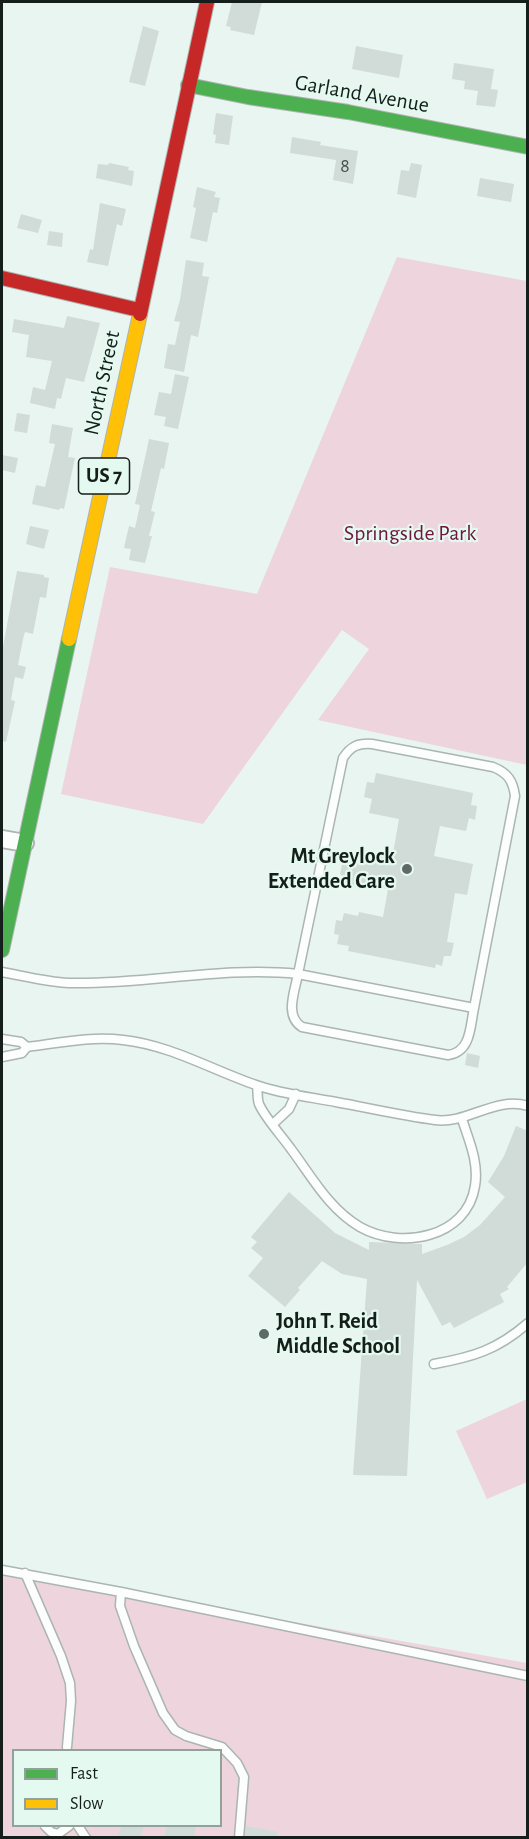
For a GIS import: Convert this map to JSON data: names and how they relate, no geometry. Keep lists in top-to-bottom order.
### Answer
{
  "streets": {
    "main road": ["Garland Avenue", "North Street", "US 7"]
  },
  "crossings": [
    ["Garland Avenue", "North Street"]
  ],
  "parks": ["Springside Park"],
  "places": ["Mt Greylock Extended Care", "John T. Reid Middle School"],
  "house_numbers": ["8"],
  "legend": ["Fast", "Slow"]
}
